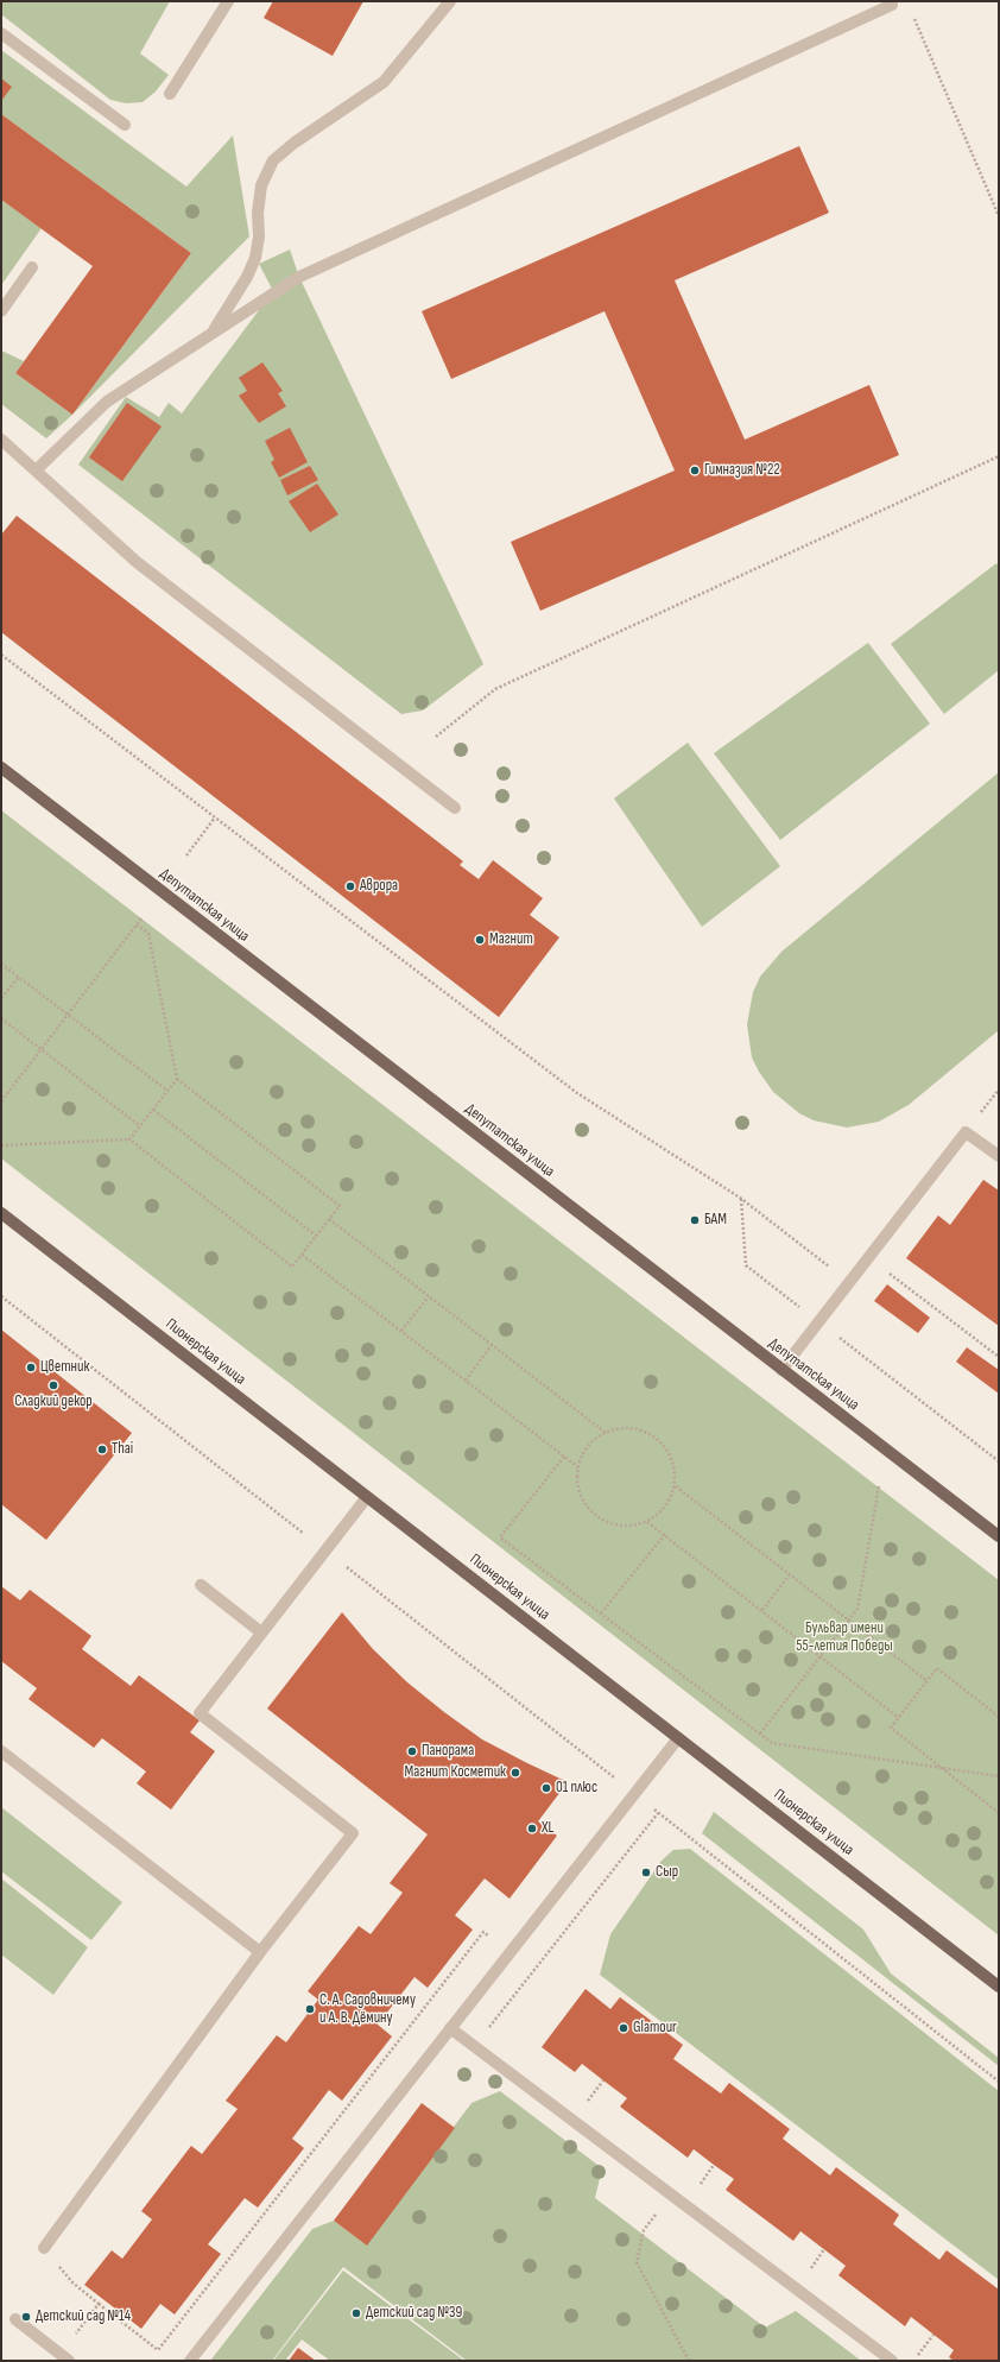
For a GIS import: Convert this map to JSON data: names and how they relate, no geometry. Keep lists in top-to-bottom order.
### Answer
{
  "streets": {
    "main road": ["Депутатская улица", "Пионерская улица"]
  },
  "parks": ["Бульвар имени 55-летия Победы"],
  "places": [
    "Гимназия №22",
    "Аврора",
    "Магнит",
    "БАМ",
    "Цветник",
    "Сладкий декор",
    "Thai",
    "Панорама",
    "Магнит Косметик",
    "01 плюс",
    "XL",
    "Сыр",
    "С. А. Садовничему и А. В. Дёмину",
    "Glamour",
    "Детский сад №39",
    "Детский сад №14"
  ]
}
